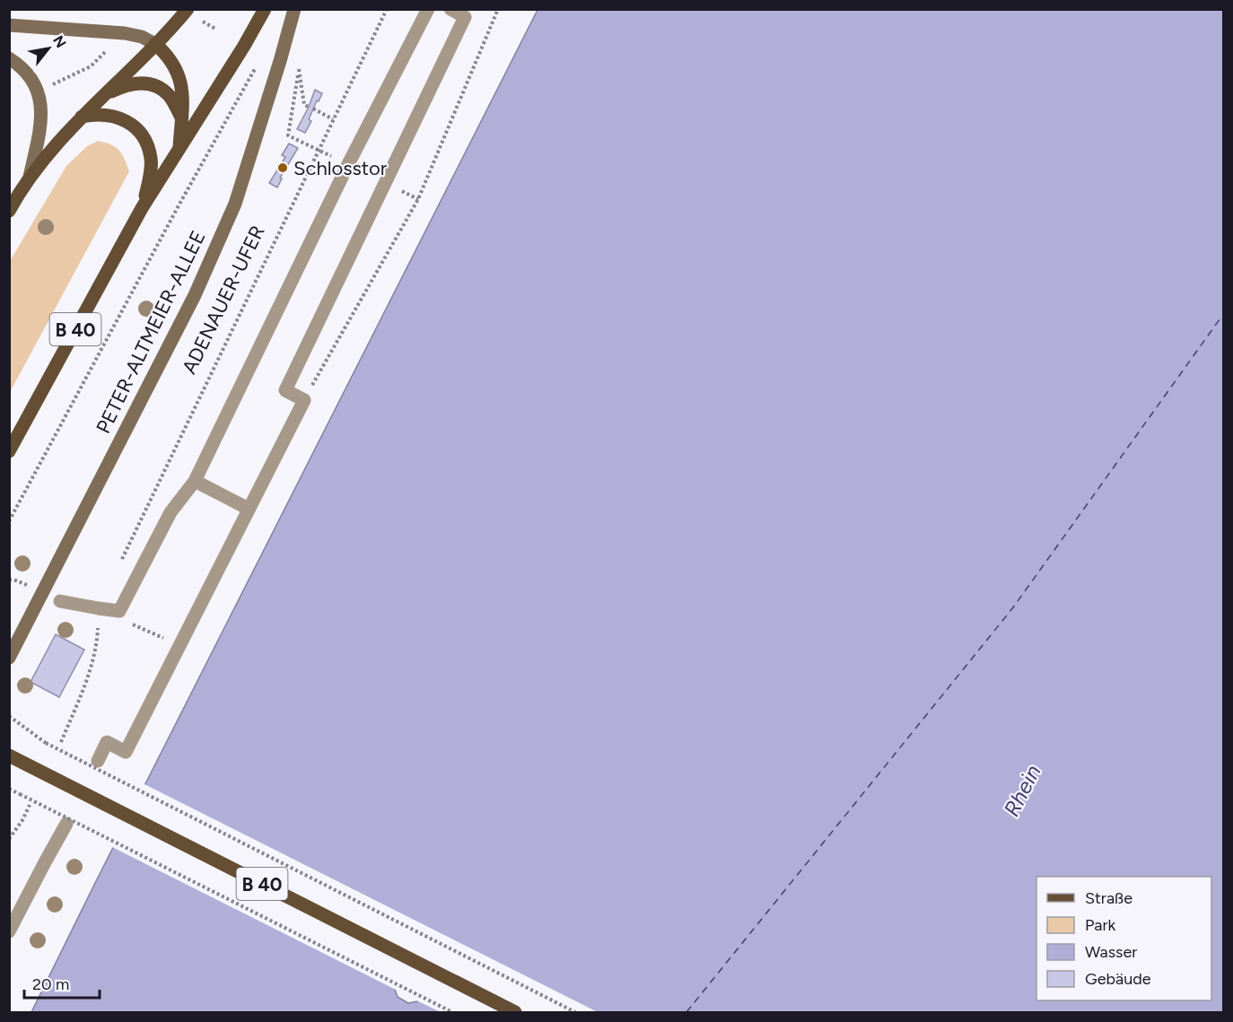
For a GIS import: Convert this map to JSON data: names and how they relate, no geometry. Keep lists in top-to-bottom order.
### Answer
{
  "streets": {
    "main road": ["B 40", "PETER-ALTMEIER-ALLEE"],
    "path": ["ADENAUER-UFER"]
  },
  "water": ["Rhein"],
  "places": ["Schlosstor"],
  "legend": [
    "Straße",
    "Park",
    "Wasser",
    "Gebäude"
  ],
  "scale_bar": "20 m",
  "north": "top right"
}
